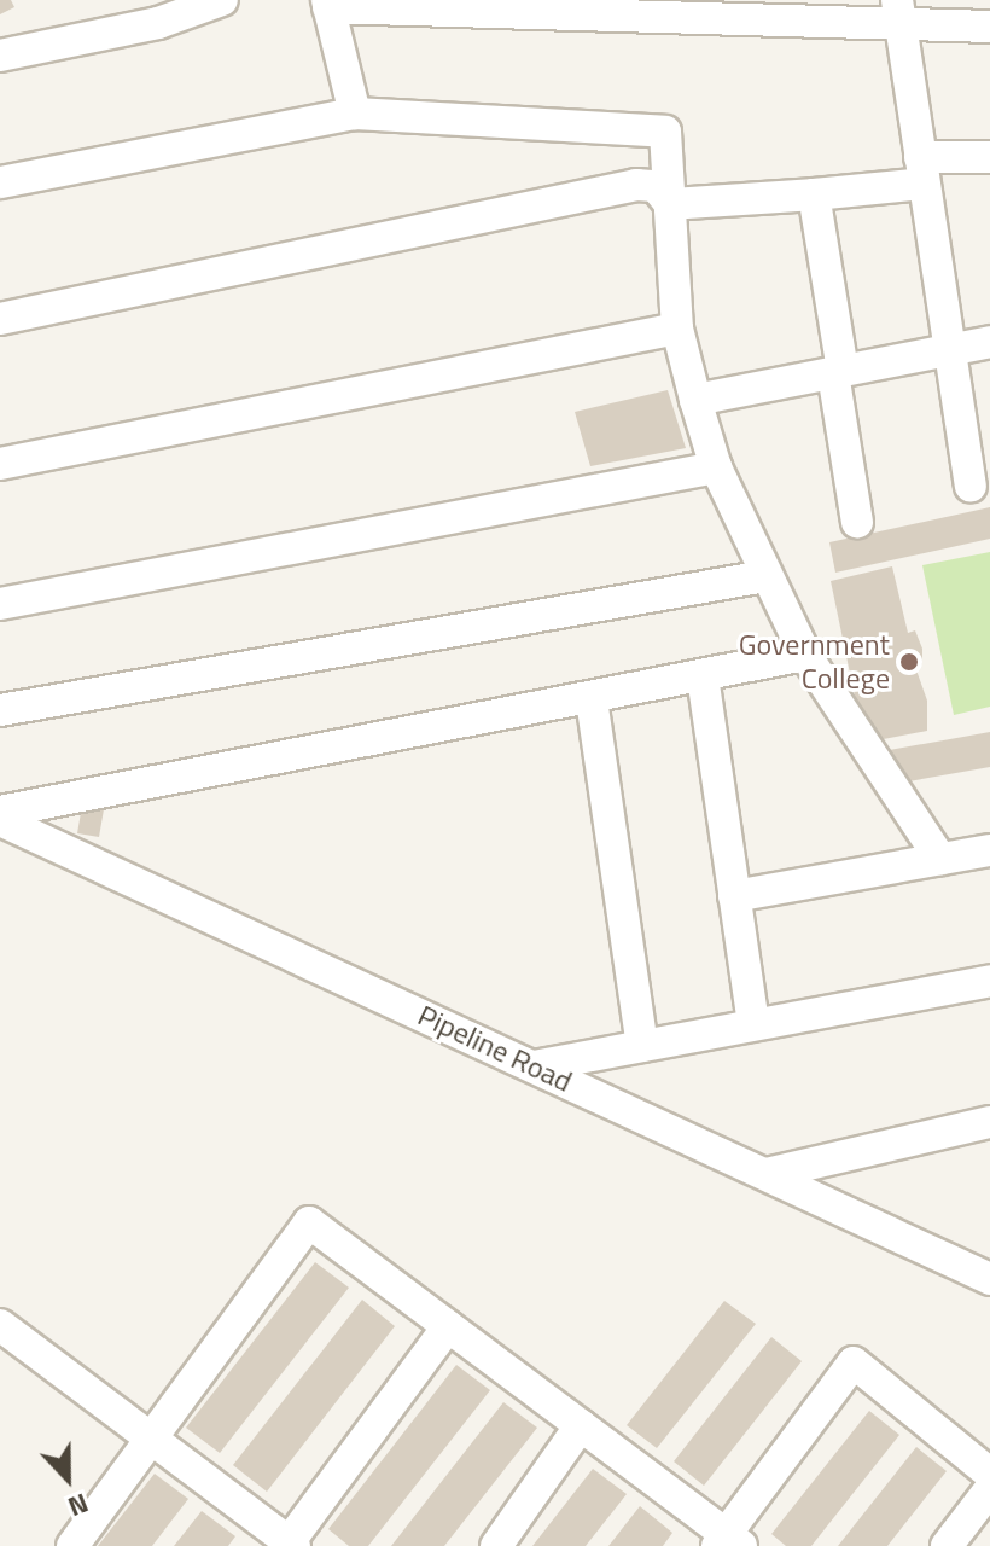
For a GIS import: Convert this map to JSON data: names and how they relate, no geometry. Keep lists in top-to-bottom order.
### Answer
{
  "streets": {
    "street": ["Pipeline Road"]
  },
  "places": ["Government College"],
  "north": "bottom"
}
